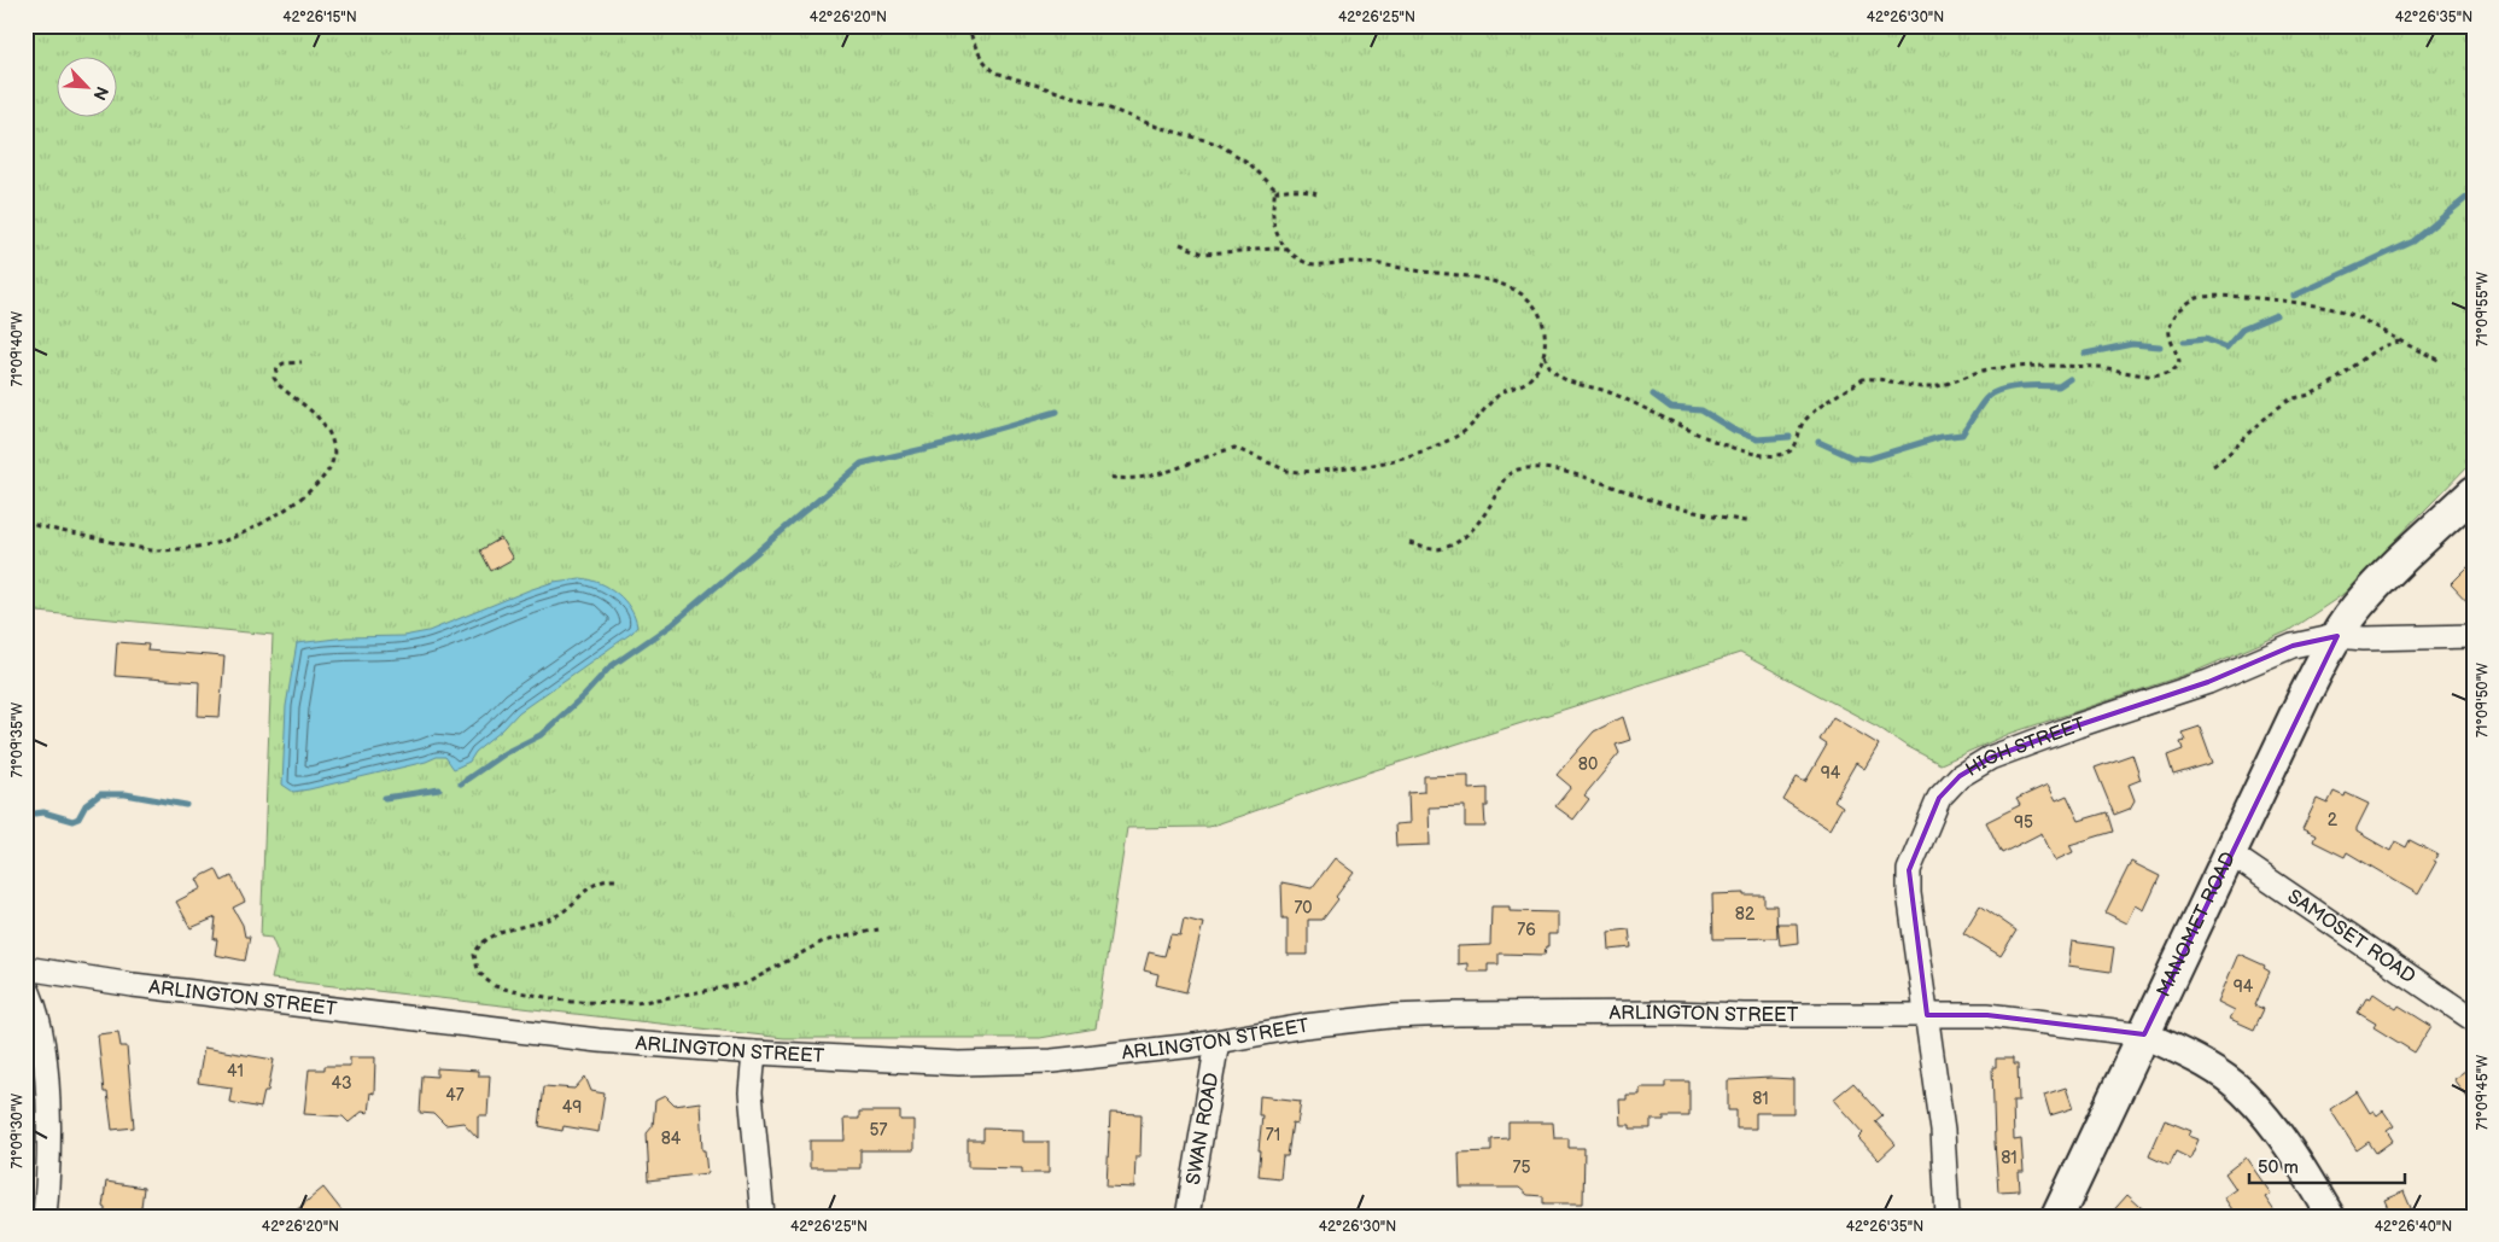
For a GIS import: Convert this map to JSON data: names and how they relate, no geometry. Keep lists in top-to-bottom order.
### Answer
{
  "streets": {
    "main road": ["MANOMET ROAD"],
    "street": [
      "HIGH STREET",
      "SAMOSET ROAD",
      "ARLINGTON STREET",
      "SWAN ROAD"
    ]
  },
  "crossings": [
    ["HIGH STREET", "MANOMET ROAD"],
    ["HIGH STREET", "ARLINGTON STREET"],
    ["MANOMET ROAD", "SAMOSET ROAD"],
    ["MANOMET ROAD", "ARLINGTON STREET"],
    ["ARLINGTON STREET", "SWAN ROAD"]
  ],
  "house_numbers": [
    "80",
    "94",
    "2",
    "95",
    "70",
    "82",
    "76",
    "94",
    "41",
    "43",
    "47",
    "81",
    "49",
    "57",
    "71",
    "84",
    "81",
    "75"
  ],
  "scale_bar": "50 m",
  "north": "bottom right",
  "coordinates": [
    "42°26'15\"N",
    "42°26'20\"N",
    "42°26'25\"N",
    "42°26'30\"N",
    "42°26'35\"N",
    "71°09'55\"W",
    "71°09'40\"W",
    "71°09'50\"W",
    "71°09'35\"W",
    "71°09'45\"W",
    "71°09'30\"W",
    "42°26'40\"N"
  ]
}
